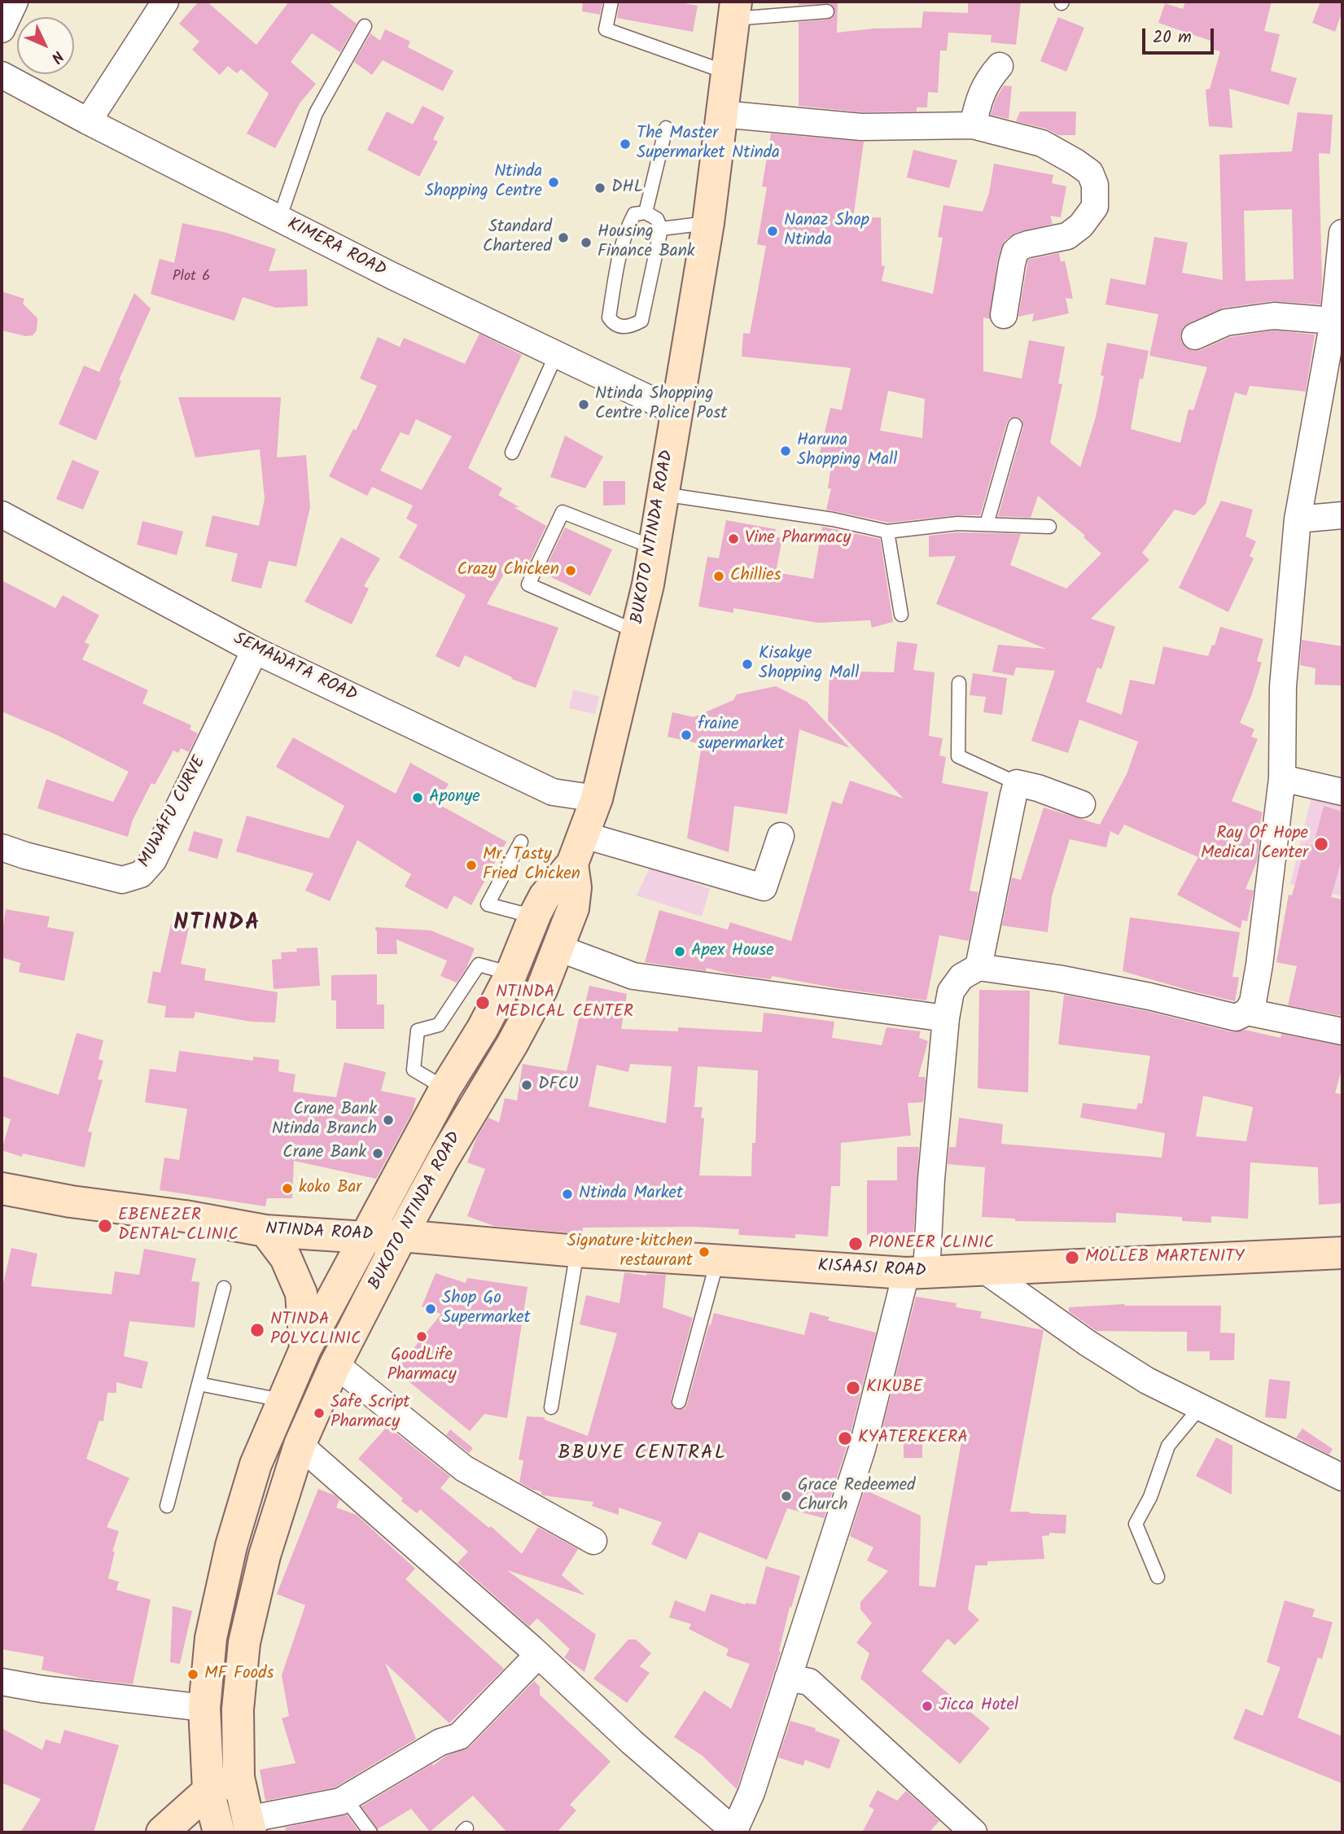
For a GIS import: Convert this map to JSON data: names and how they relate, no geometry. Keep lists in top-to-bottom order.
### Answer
{
  "streets": {
    "main road": ["BUKOTO NTINDA ROAD", "NTINDA ROAD", "KISAASI ROAD"],
    "street": ["KIMERA ROAD", "SEMAWATA ROAD", "MUWAFU CURVE"]
  },
  "crossings": [
    ["KIMERA ROAD", "BUKOTO NTINDA ROAD"],
    ["BUKOTO NTINDA ROAD", "SEMAWATA ROAD"],
    ["BUKOTO NTINDA ROAD", "NTINDA ROAD"],
    ["BUKOTO NTINDA ROAD", "KISAASI ROAD"],
    ["SEMAWATA ROAD", "MUWAFU CURVE"],
    ["NTINDA ROAD", "KISAASI ROAD"]
  ],
  "districts": ["NTINDA", "BBUYE CENTRAL"],
  "places": [
    "The Master Supermarket Ntinda",
    "Ntinda Shopping Centre",
    "DHL",
    "Nanaz Shop Ntinda",
    "Standard Chartered",
    "Housing Finance Bank",
    "Ntinda Shopping Centre Police Post",
    "Haruna Shopping Mall",
    "Vine Pharmacy",
    "Crazy Chicken",
    "Chillies",
    "Kisakye Shopping Mall",
    "fraine supermarket",
    "Aponye",
    "Ray Of Hope Medical Center",
    "Mr. Tasty Fried Chicken",
    "Apex House",
    "NTINDA MEDICAL CENTER",
    "DFCU",
    "Crane Bank Ntinda Branch",
    "Crane Bank",
    "koko Bar",
    "Ntinda Market",
    "EBENEZER DENTAL CLINIC",
    "PIONEER CLINIC",
    "Signature kitchen restaurant",
    "MOLLEB MARTENITY",
    "Shop Go Supermarket",
    "NTINDA POLYCLINIC",
    "GoodLife Pharmacy",
    "KIKUBE",
    "Safe Script Pharmacy",
    "KYATEREKERA",
    "Grace Redeemed Church",
    "MF Foods",
    "Jicca Hotel"
  ],
  "house_numbers": ["Plot 6"],
  "scale_bar": "20 m",
  "north": "bottom right"
}
